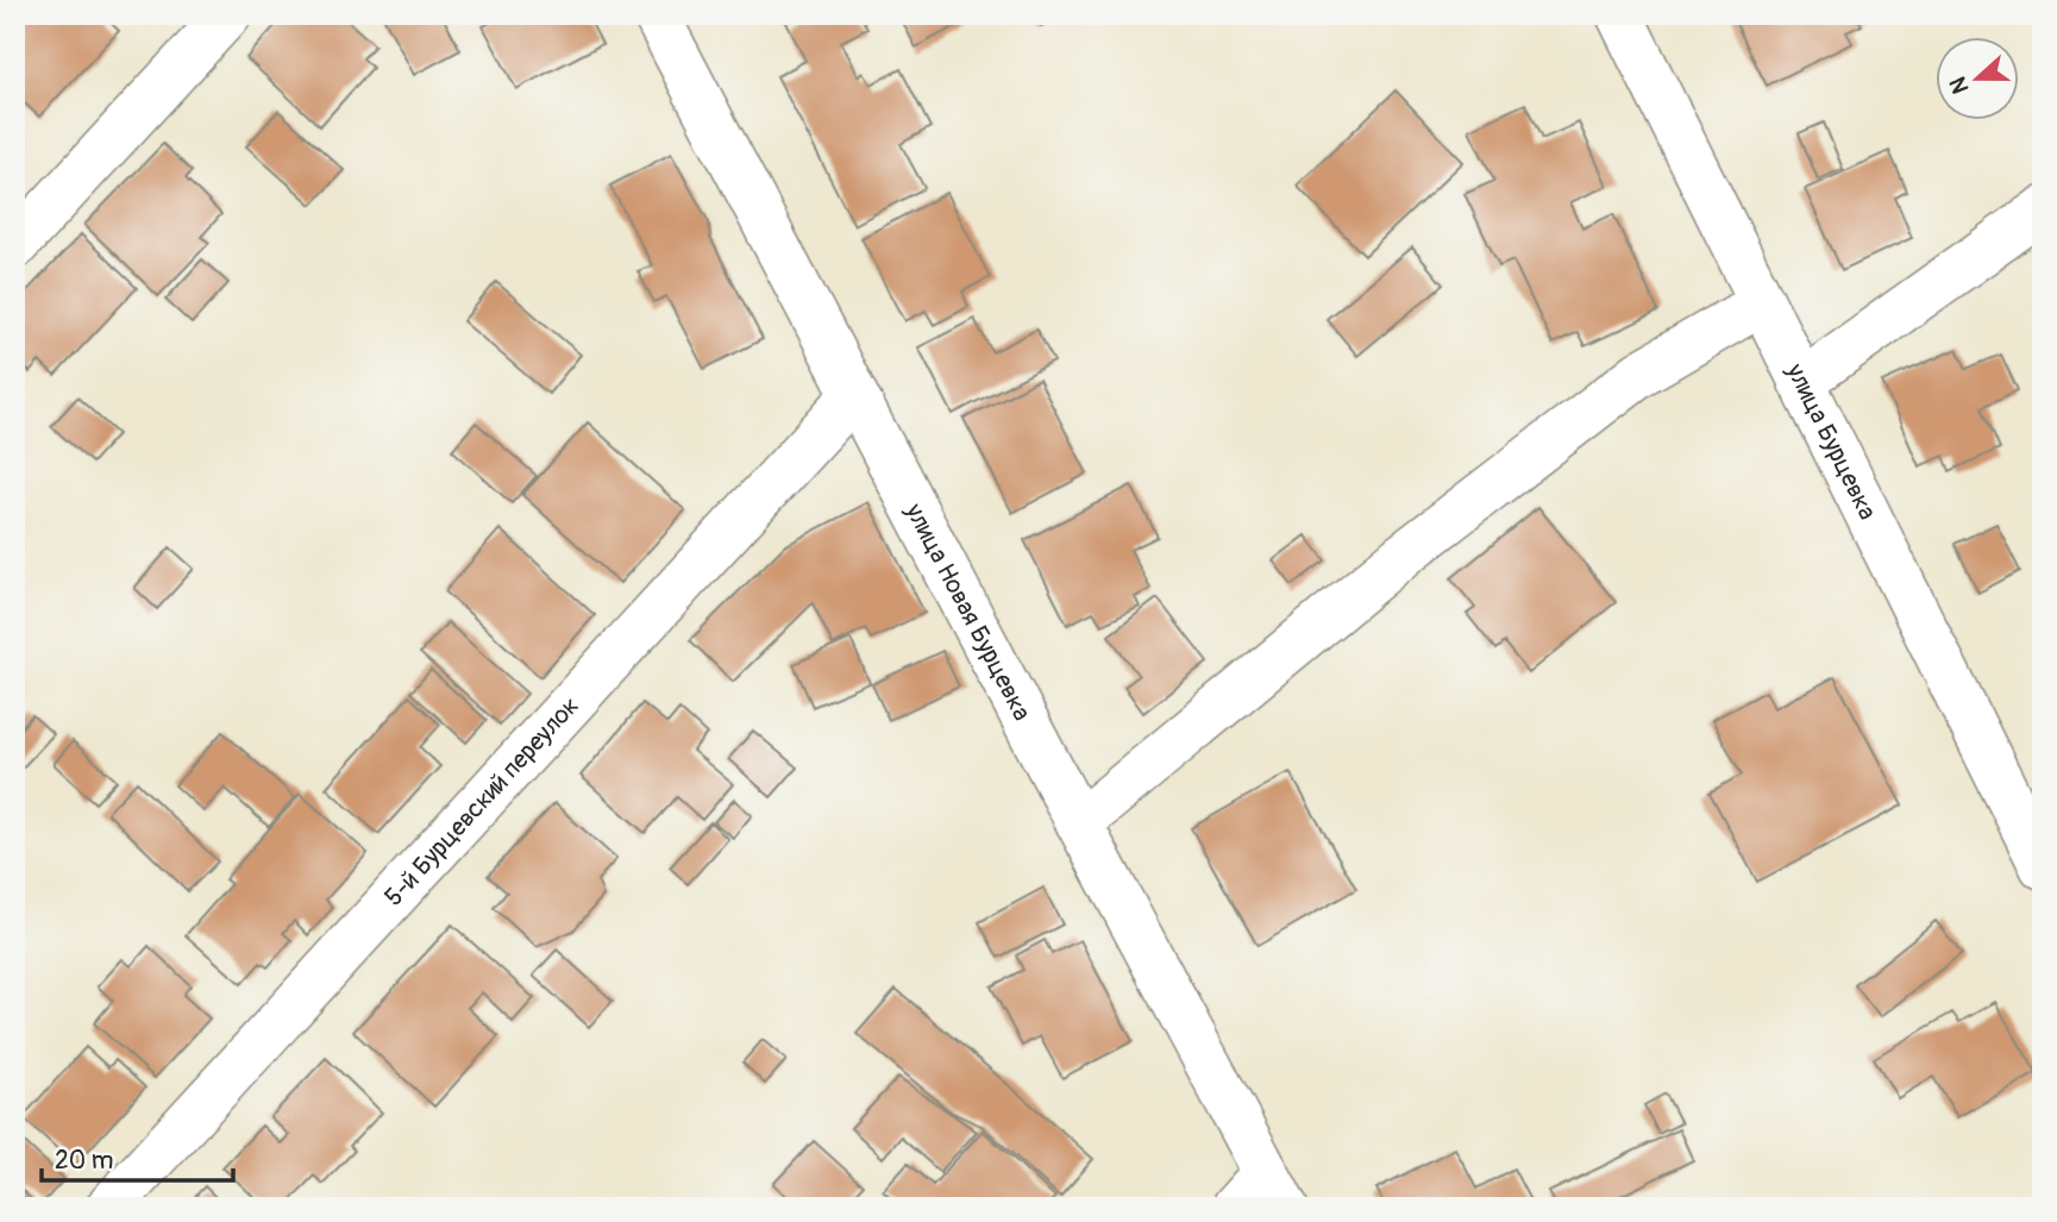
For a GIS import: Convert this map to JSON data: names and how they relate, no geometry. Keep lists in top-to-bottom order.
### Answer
{
  "streets": {
    "street": ["улица Бурцевка", "улица Новая Бурцевка", "5-й Бурцевский переулок"]
  },
  "crossings": [
    ["улица Новая Бурцевка", "5-й Бурцевский переулок"]
  ],
  "scale_bar": "20 m",
  "north": "left"
}
